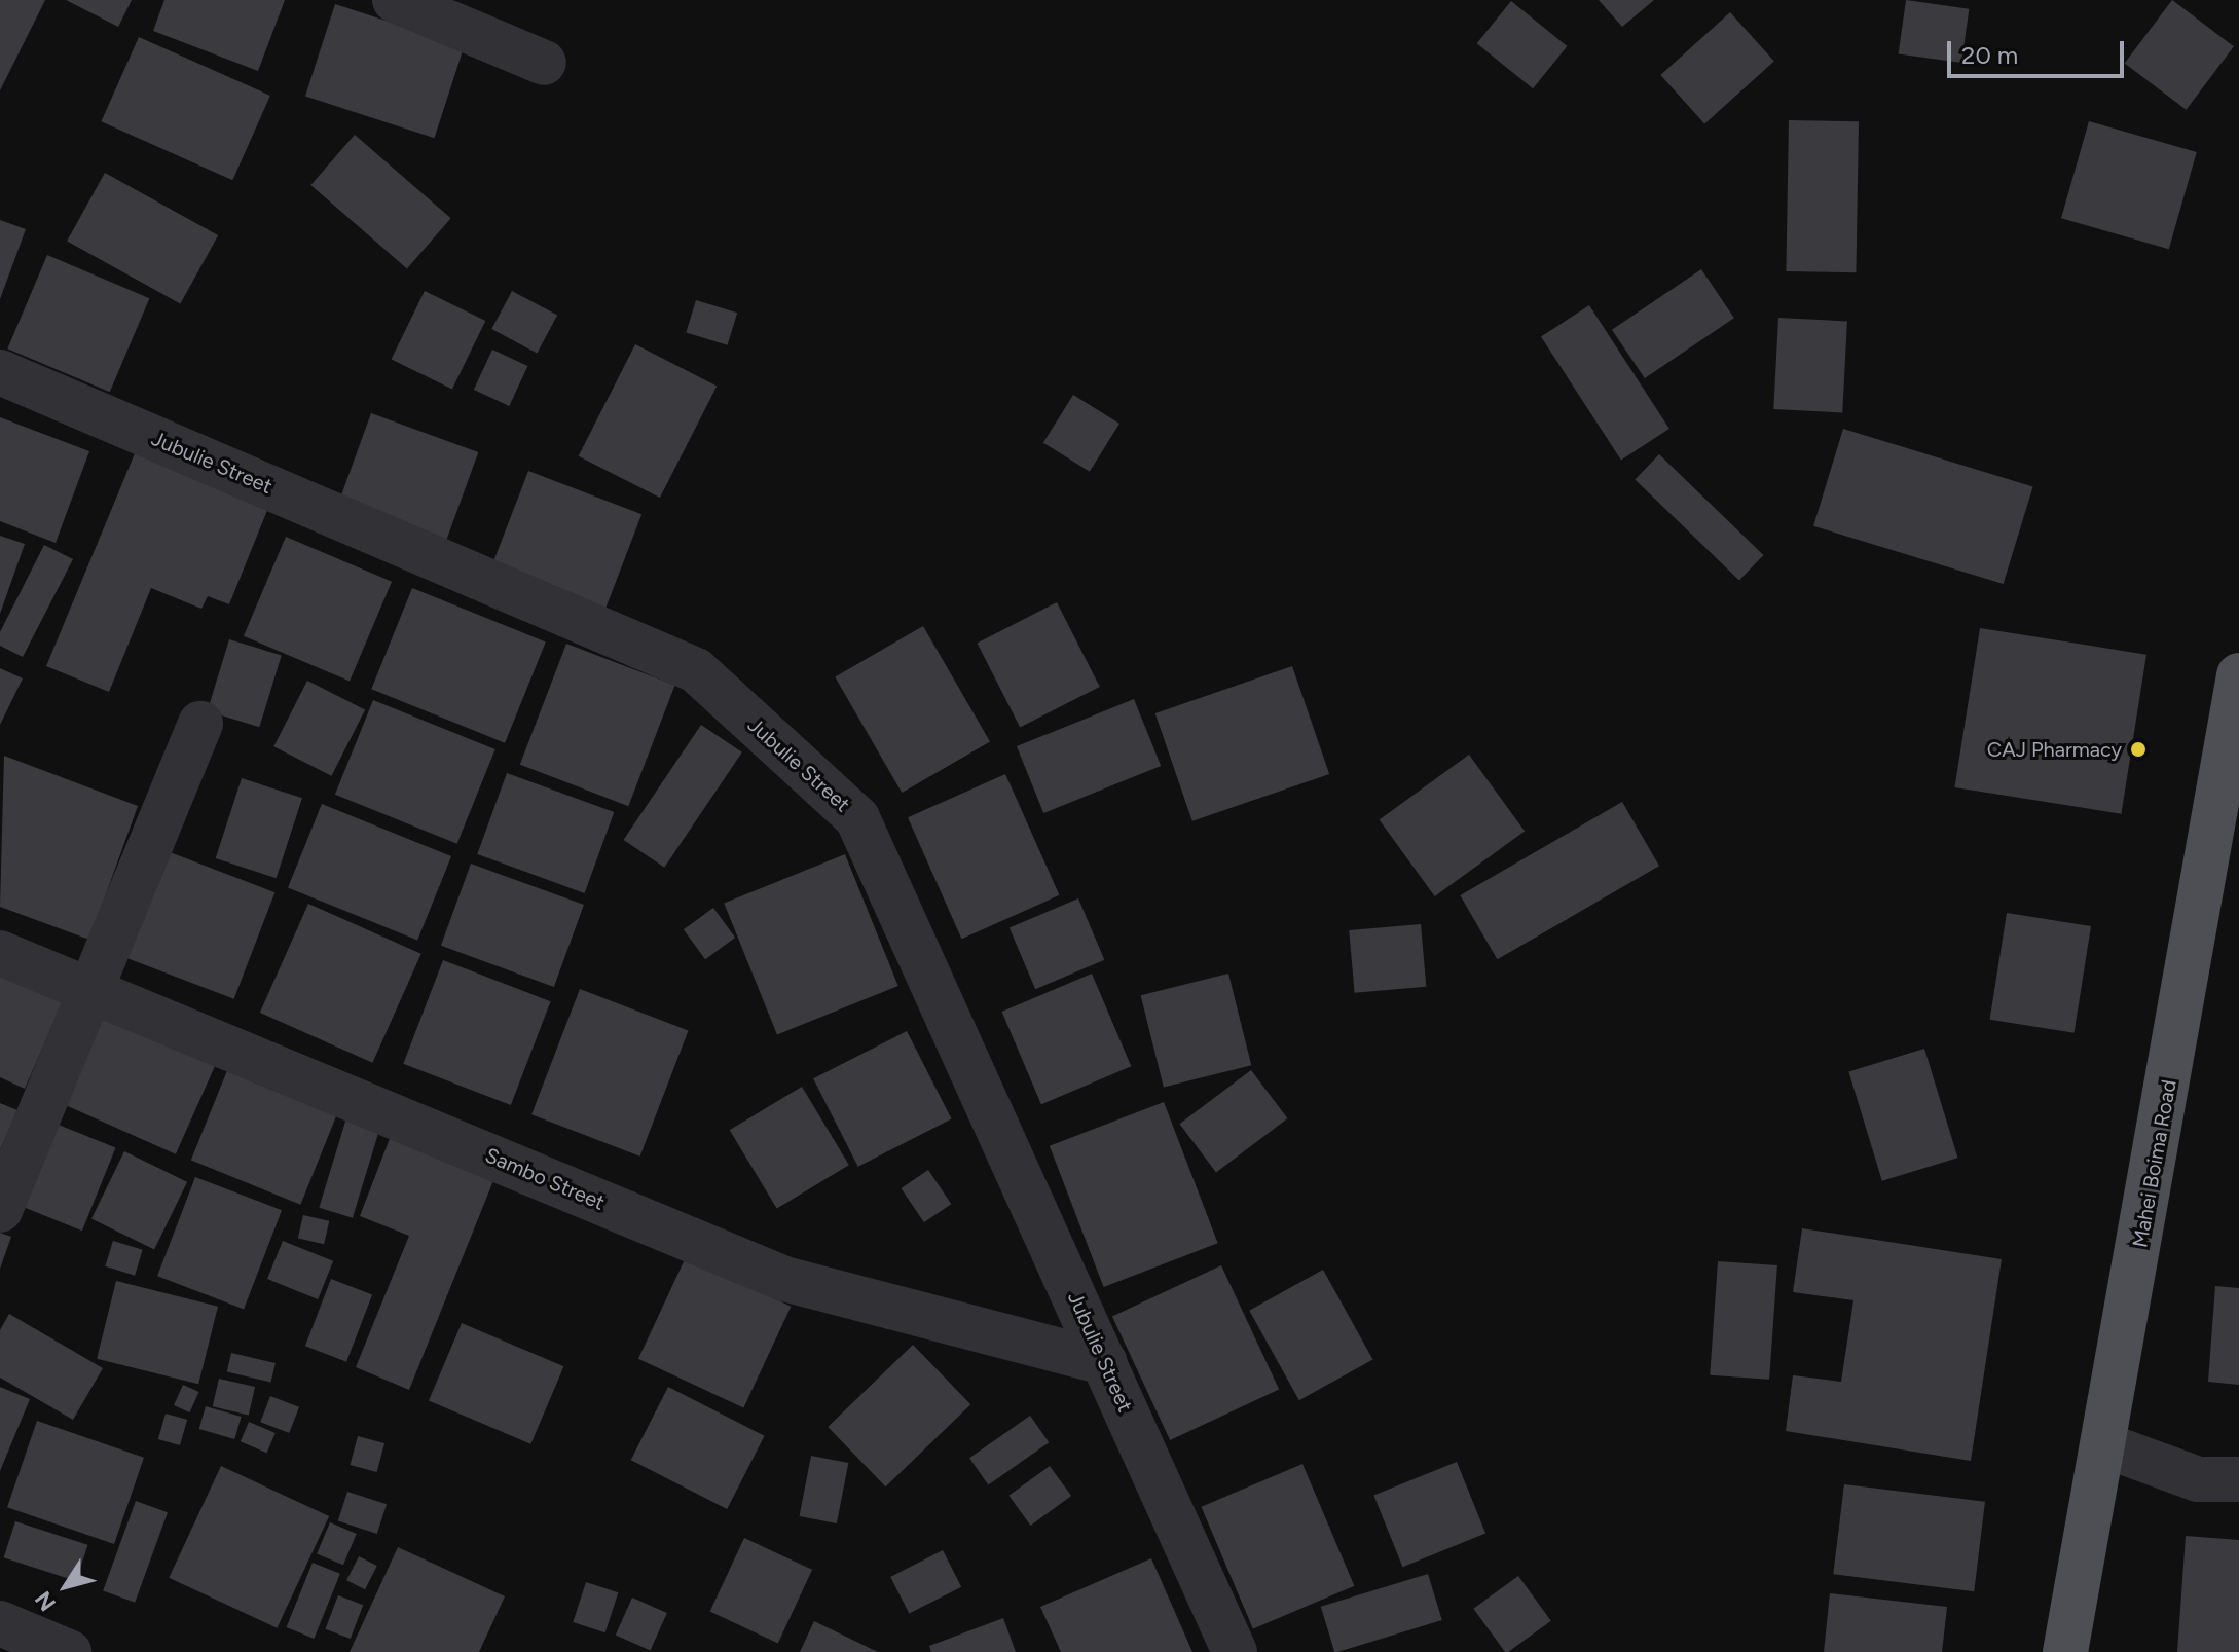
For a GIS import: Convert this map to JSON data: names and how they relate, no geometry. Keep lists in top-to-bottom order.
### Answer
{
  "streets": {
    "main road": ["Mahei Boima Road"],
    "street": ["Jubulie Street", "Sambo Street"]
  },
  "crossings": [
    ["Jubulie Street", "Sambo Street"]
  ],
  "places": ["CAJ Pharmacy"],
  "scale_bar": "20 m",
  "north": "bottom left"
}
